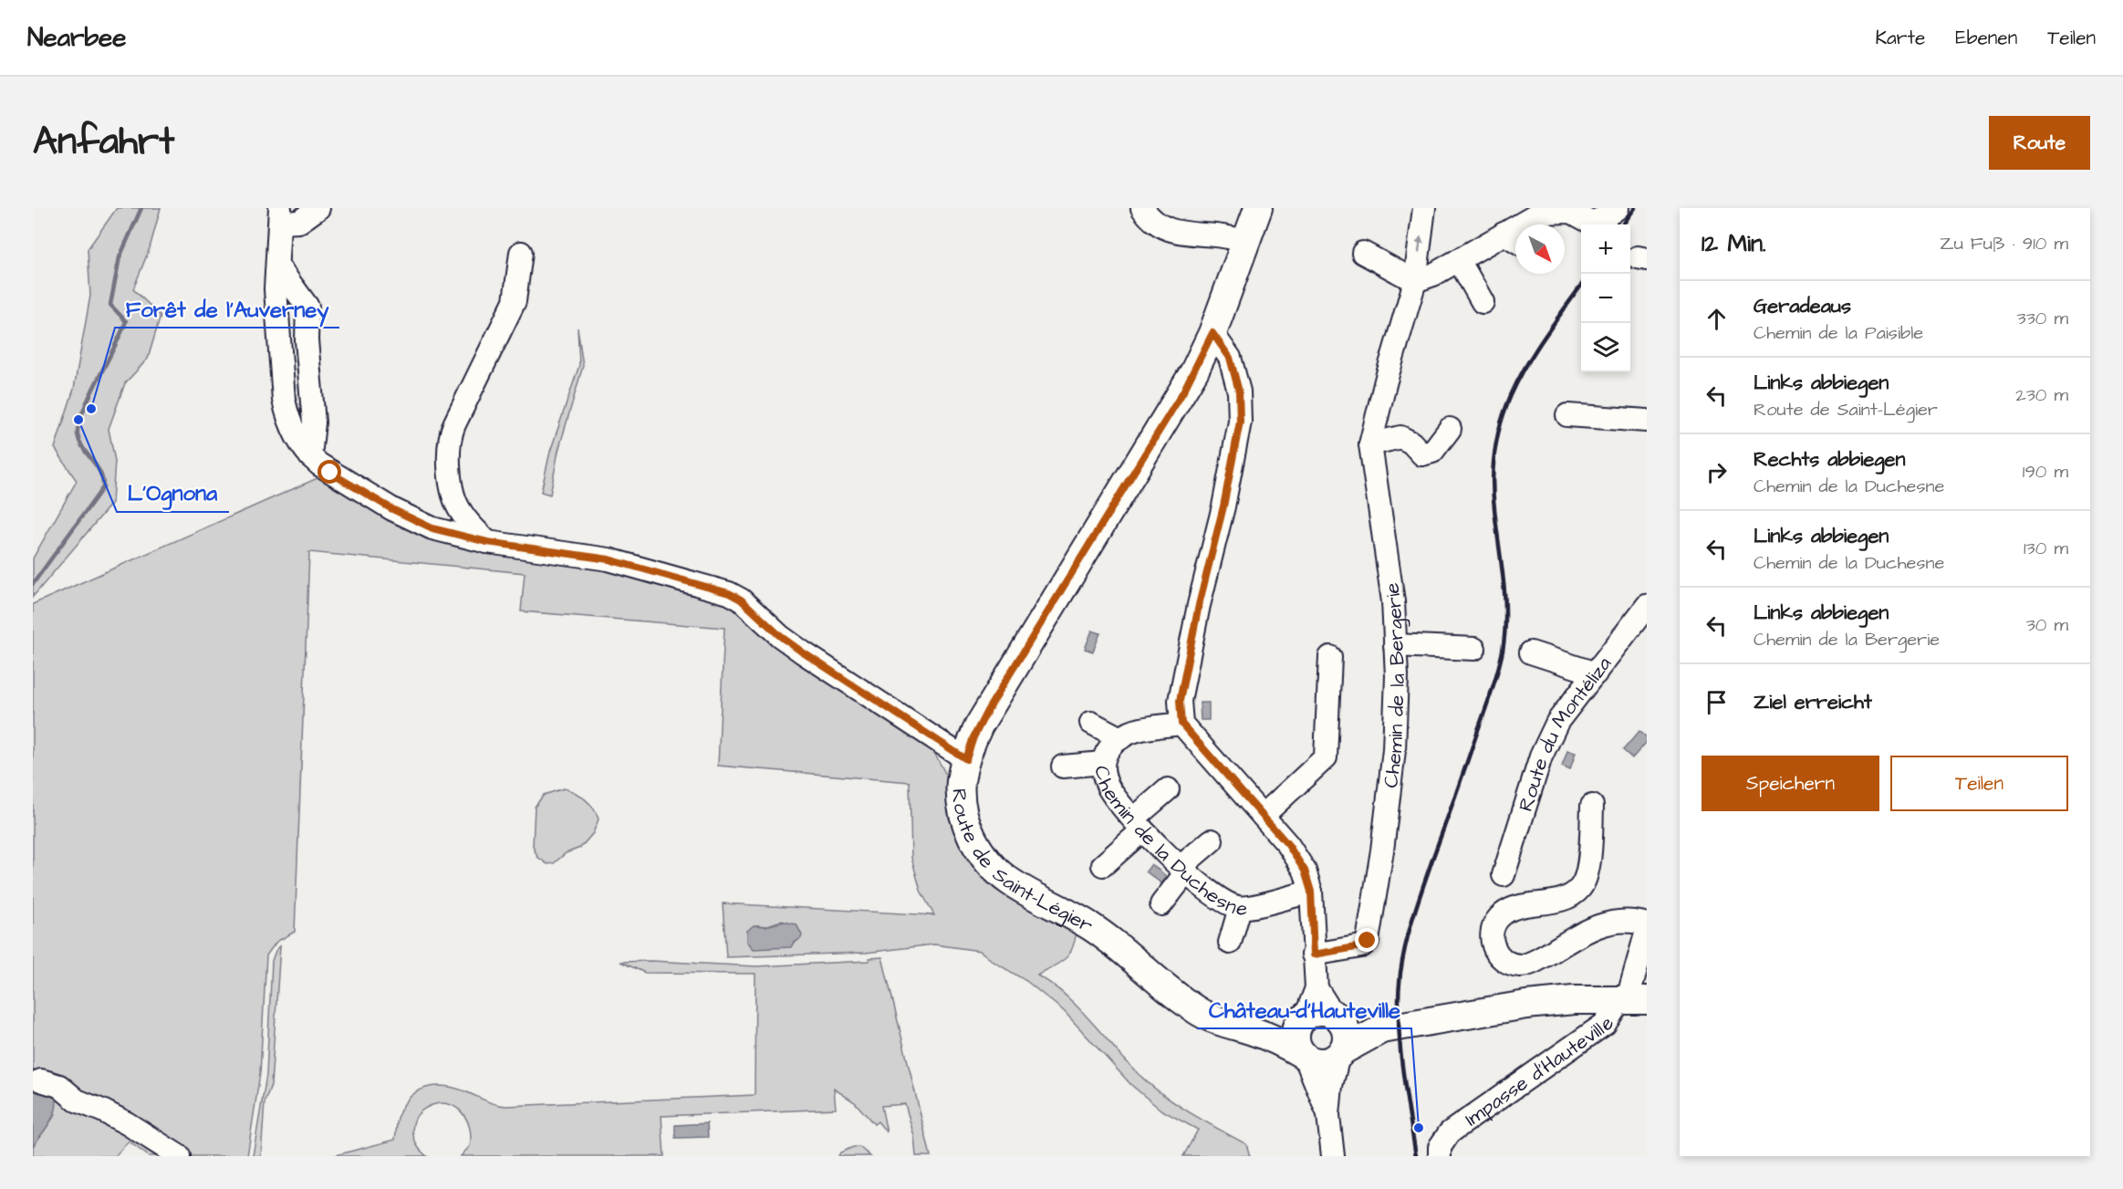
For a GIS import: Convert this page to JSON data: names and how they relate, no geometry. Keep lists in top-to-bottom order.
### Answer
{
  "streets": {
    "main road": ["Route de Saint-Légier"],
    "street": [
      "Chemin de la Bergerie",
      "Route du Montéliza",
      "Chemin de la Duchesne",
      "Impasse d'Hauteville"
    ]
  },
  "places": ["Forêt de l'Auverney", "L'Ognona", "Château-d'Hauteville"],
  "north": "bottom right",
  "page": {
    "header": "Nearbee",
    "nav": ["Karte", "Ebenen", "Teilen"],
    "title": "Anfahrt",
    "buttons": [
      "Route",
      ["Speichern", "Teilen"]
    ],
    "heading": ["12 Min.", "Zu Fuß · 910 m"],
    "map_buttons": ["+", "−"],
    "list": [
      ["Geradeaus", "Chemin de la Paisible", "330 m"],
      ["Links abbiegen", "Route de Saint-Légier", "230 m"],
      ["Rechts abbiegen", "Chemin de la Duchesne", "190 m"],
      ["Links abbiegen", "Chemin de la Duchesne", "130 m"],
      ["Links abbiegen", "Chemin de la Bergerie", "30 m"],
      "Ziel erreicht"
    ]
  }
}
